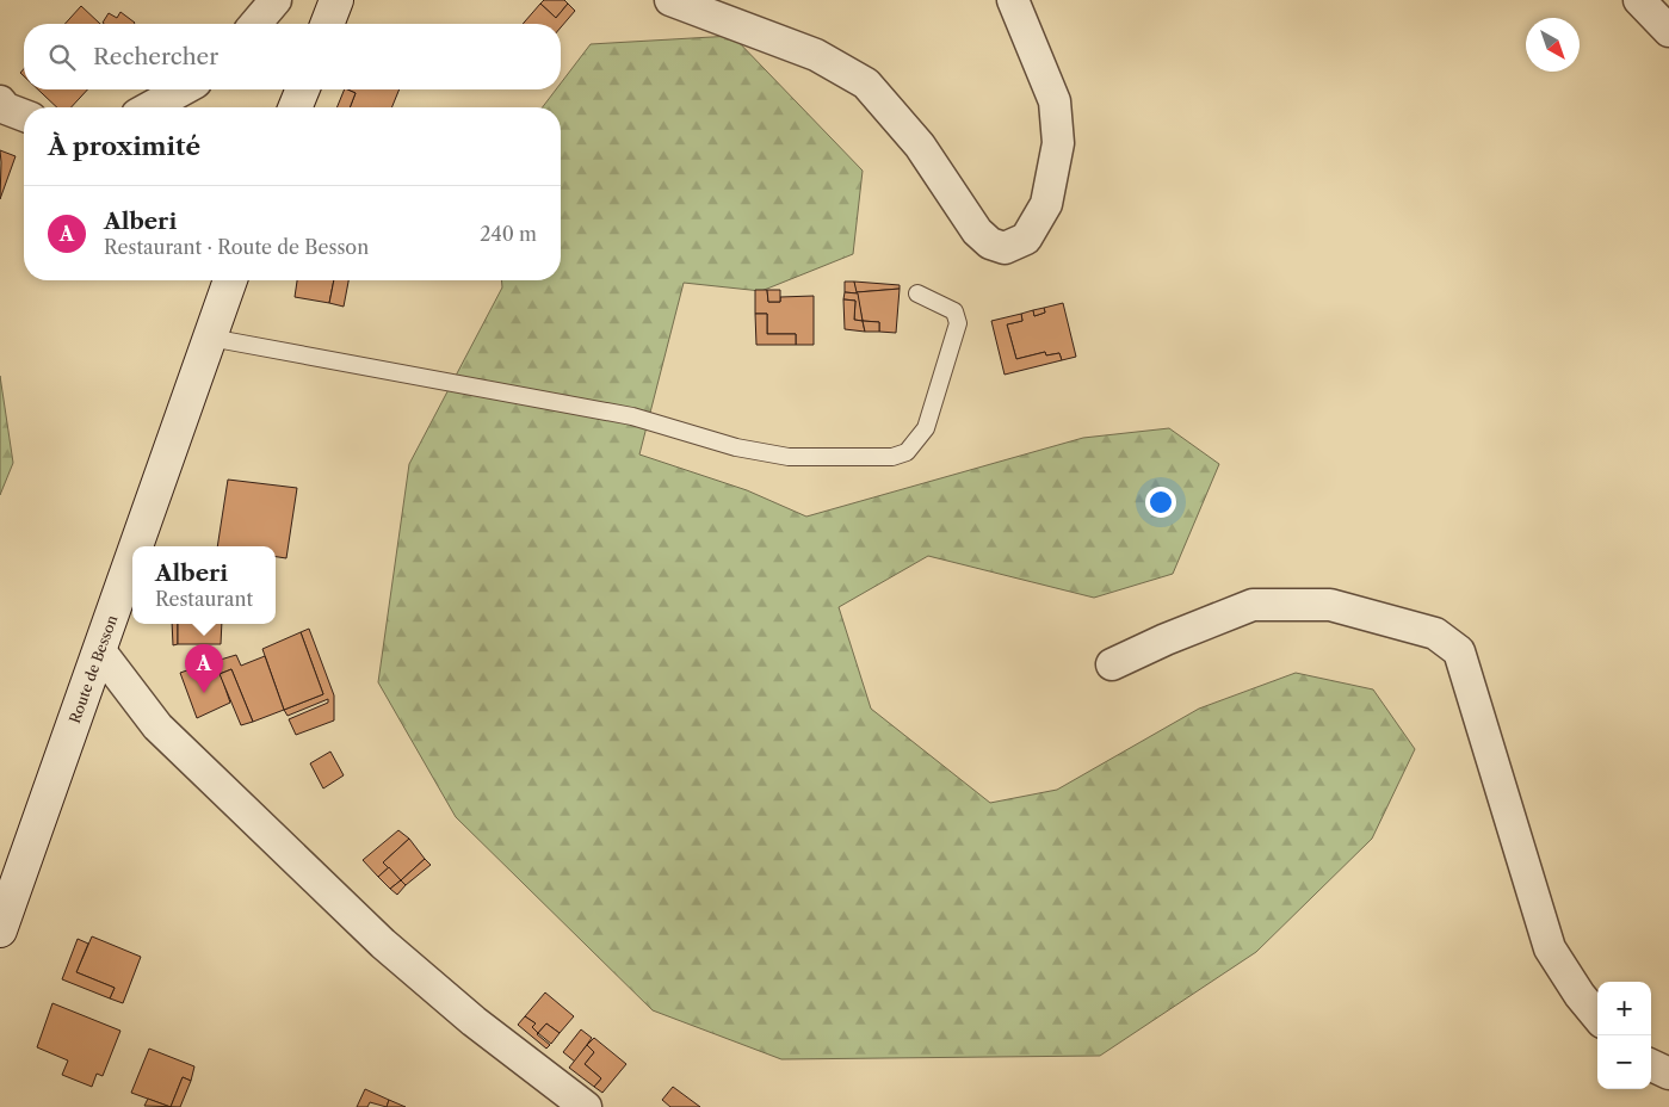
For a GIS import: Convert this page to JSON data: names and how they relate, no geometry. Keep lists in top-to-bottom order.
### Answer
{
  "streets": {
    "main road": ["Route de Besson"]
  },
  "north": "bottom right",
  "page": {
    "search": "Rechercher",
    "heading": "À proximité",
    "list": [
      {
        "mark": "A",
        "name": "Alberi",
        "note": "Restaurant · Route de Besson",
        "value": "240 m"
      }
    ],
    "popup": ["Alberi", "Restaurant"],
    "pins": "A",
    "map_buttons": ["+", "−"]
  }
}
